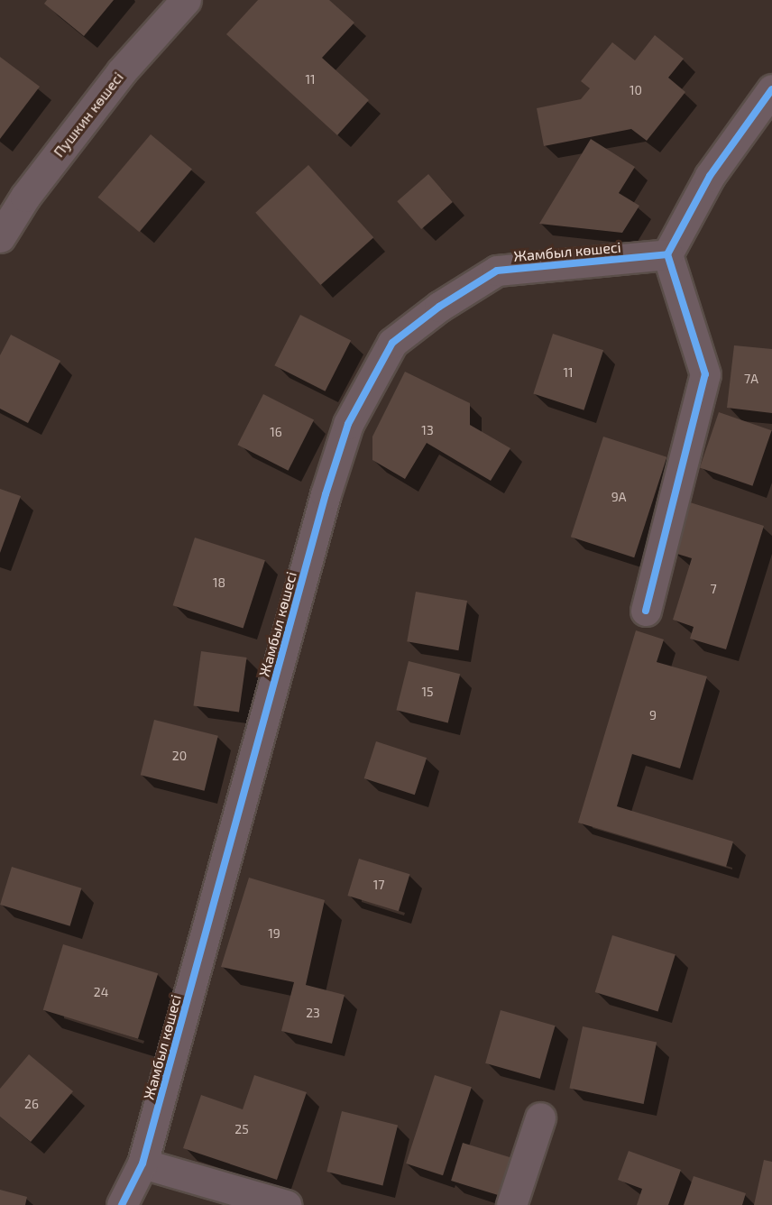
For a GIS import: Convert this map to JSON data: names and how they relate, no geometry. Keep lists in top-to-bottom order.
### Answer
{
  "streets": {
    "street": ["Пушкин көшесі", "Жамбыл көшесі"]
  },
  "house_numbers": [
    "11",
    "10",
    "11",
    "7А",
    "13",
    "16",
    "9А",
    "18",
    "7",
    "15",
    "9",
    "20",
    "17",
    "19",
    "24",
    "23",
    "26",
    "25"
  ]
}
